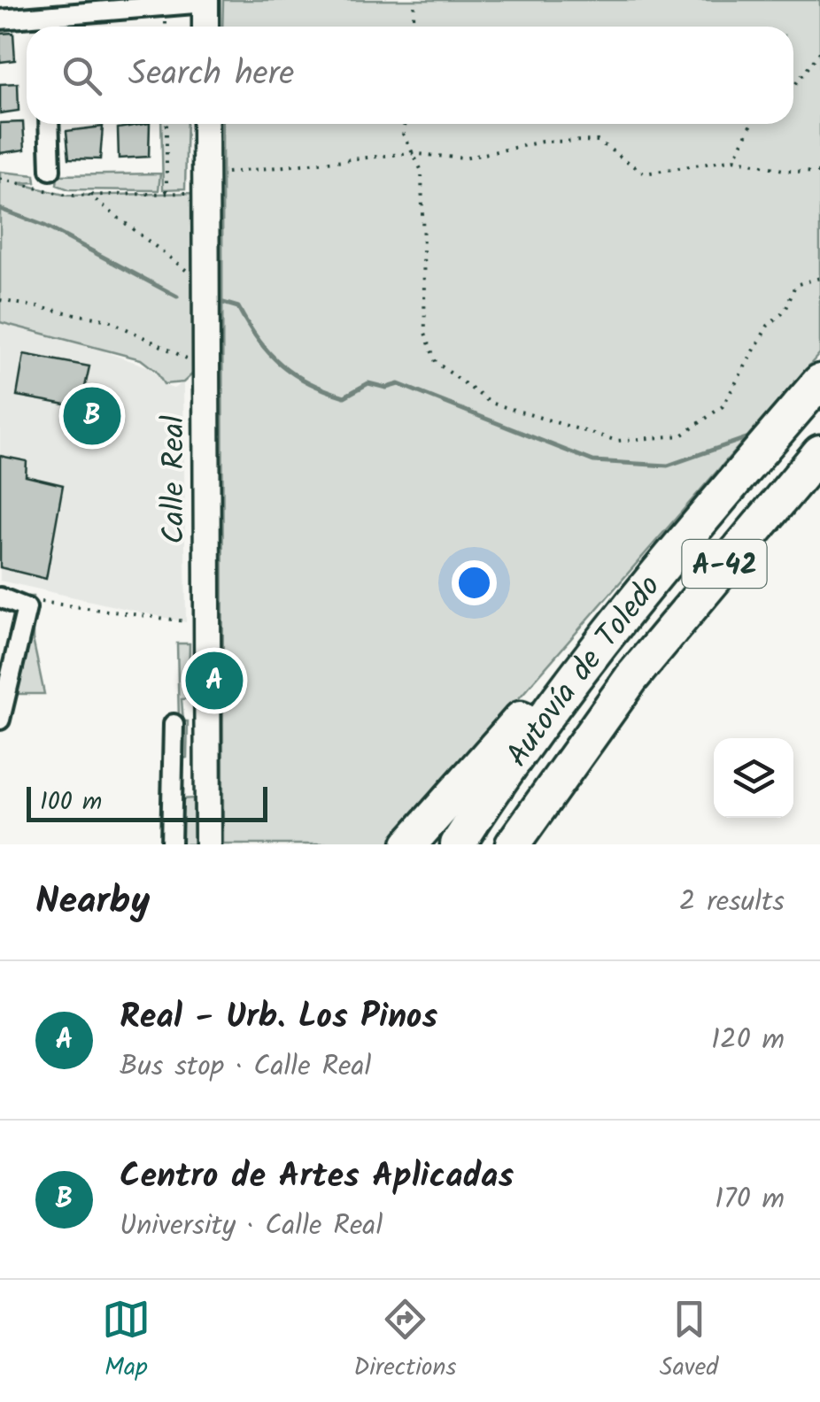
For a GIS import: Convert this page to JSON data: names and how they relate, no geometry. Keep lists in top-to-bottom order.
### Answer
{
  "streets": {
    "highway": ["A-42", "Autovía de Toledo"],
    "street": ["Calle Real"]
  },
  "scale_bar": "100 m",
  "page": {
    "search": "Search here",
    "pins": ["B", "A"],
    "scale": "100 m",
    "heading": ["Nearby", "2 results"],
    "list": [
      {
        "mark": "A",
        "name": "Real - Urb. Los Pinos",
        "note": "Bus stop · Calle Real",
        "value": "120 m"
      },
      {
        "mark": "B",
        "name": "Centro de Artes Aplicadas",
        "note": "University · Calle Real",
        "value": "170 m"
      }
    ],
    "nav": ["Map", "Directions", "Saved"]
  }
}
